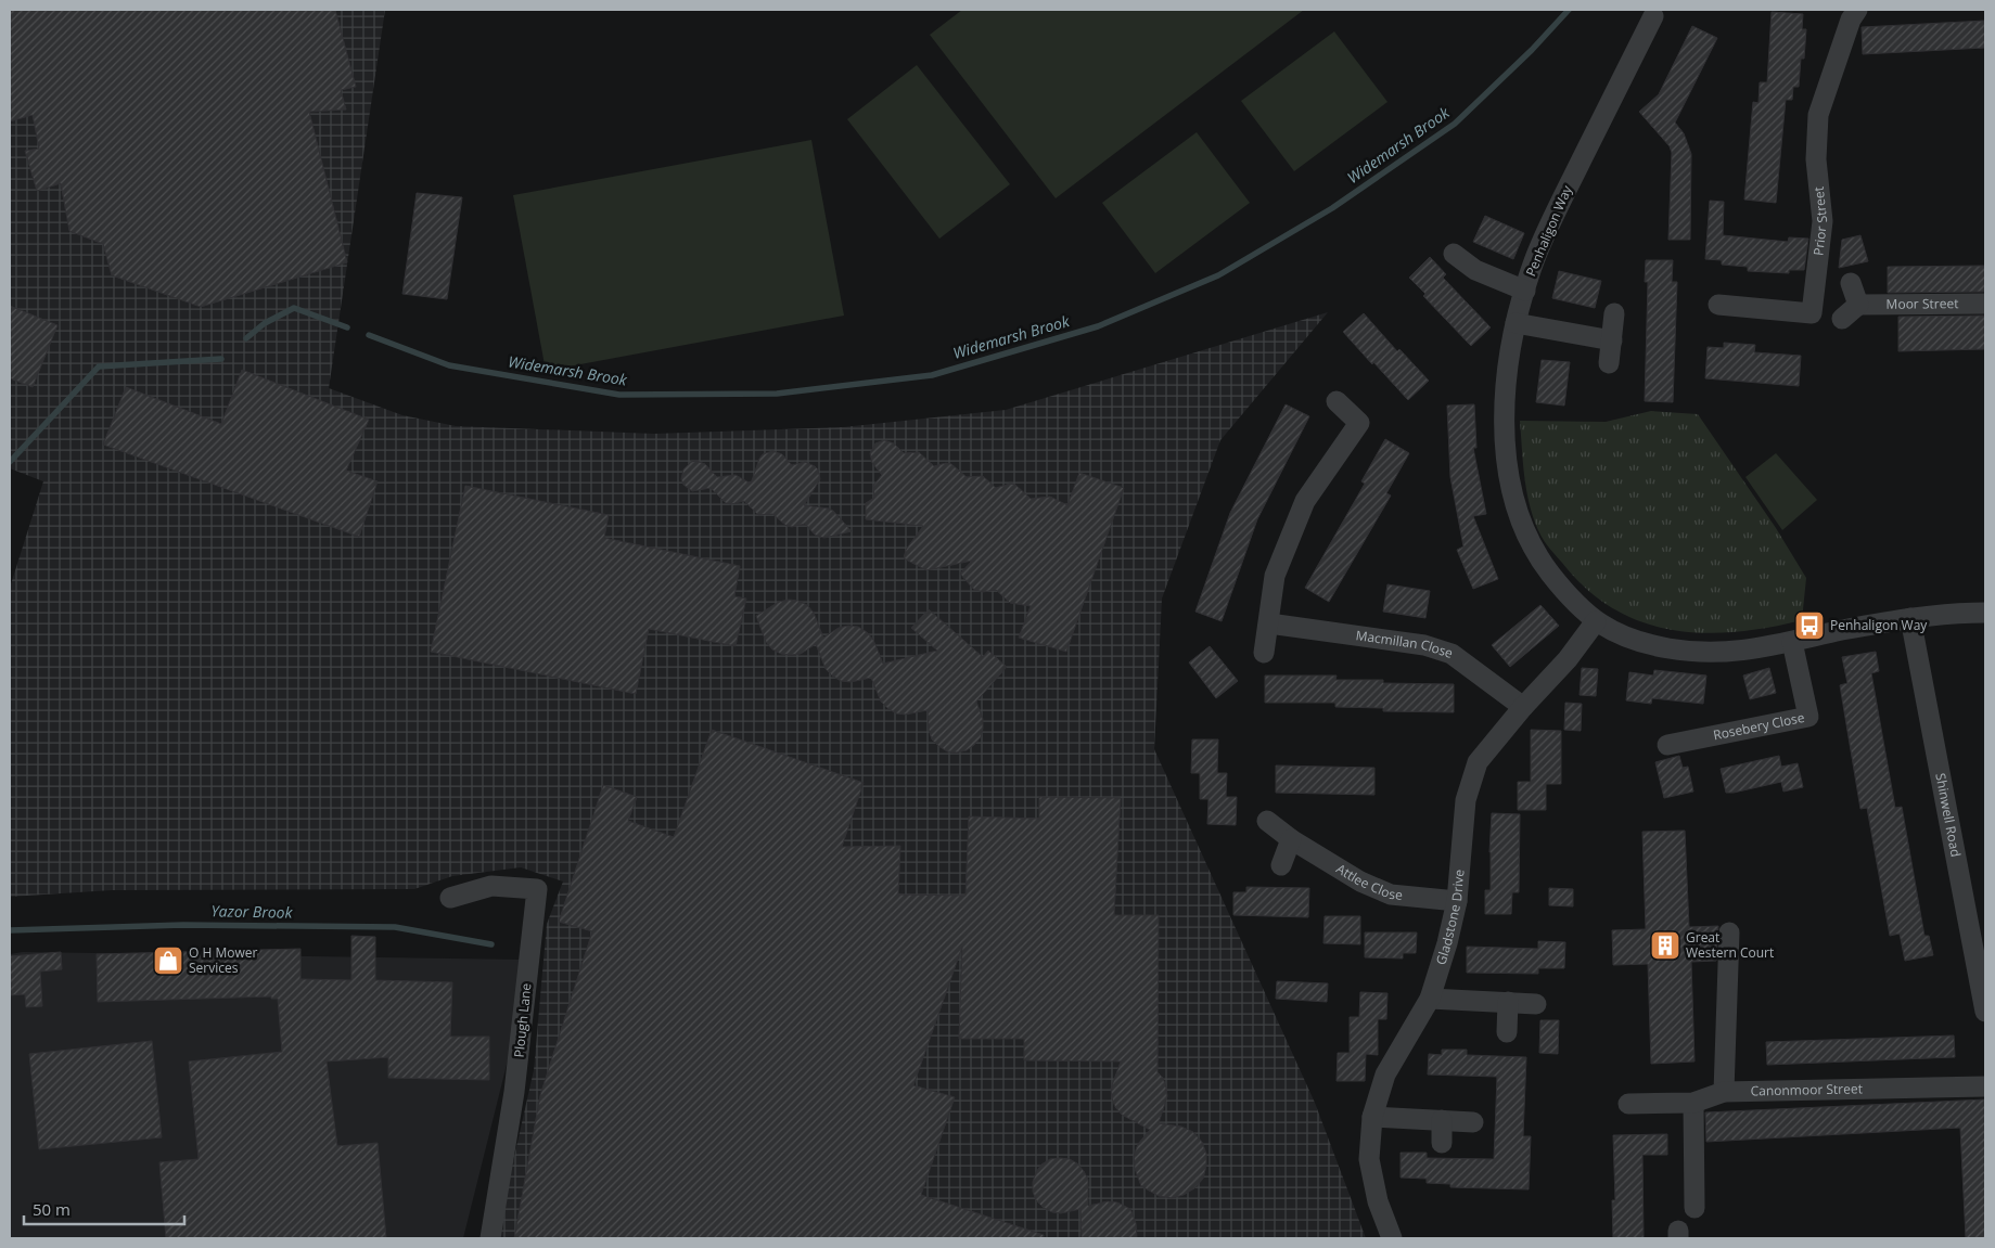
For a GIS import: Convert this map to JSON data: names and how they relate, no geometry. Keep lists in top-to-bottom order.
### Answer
{
  "streets": {
    "street": [
      "Prior Street",
      "Penhaligon Way",
      "Moor Street",
      "Macmillan Close",
      "Rosebery Close",
      "Shinwell Road",
      "Attlee Close",
      "Gladstone Drive",
      "Plough Lane",
      "Canonmoor Street"
    ]
  },
  "crossings": [
    ["Penhaligon Way", "Rosebery Close"],
    ["Penhaligon Way", "Shinwell Road"],
    ["Penhaligon Way", "Gladstone Drive"],
    ["Macmillan Close", "Gladstone Drive"],
    ["Attlee Close", "Gladstone Drive"]
  ],
  "water": ["Widemarsh Brook", "Yazor Brook"],
  "places": {
    "bus stop": ["Penhaligon Way"],
    "building": ["Great Western Court"],
    "shop": ["O H Mower Services"]
  },
  "scale_bar": "50 m"
}
